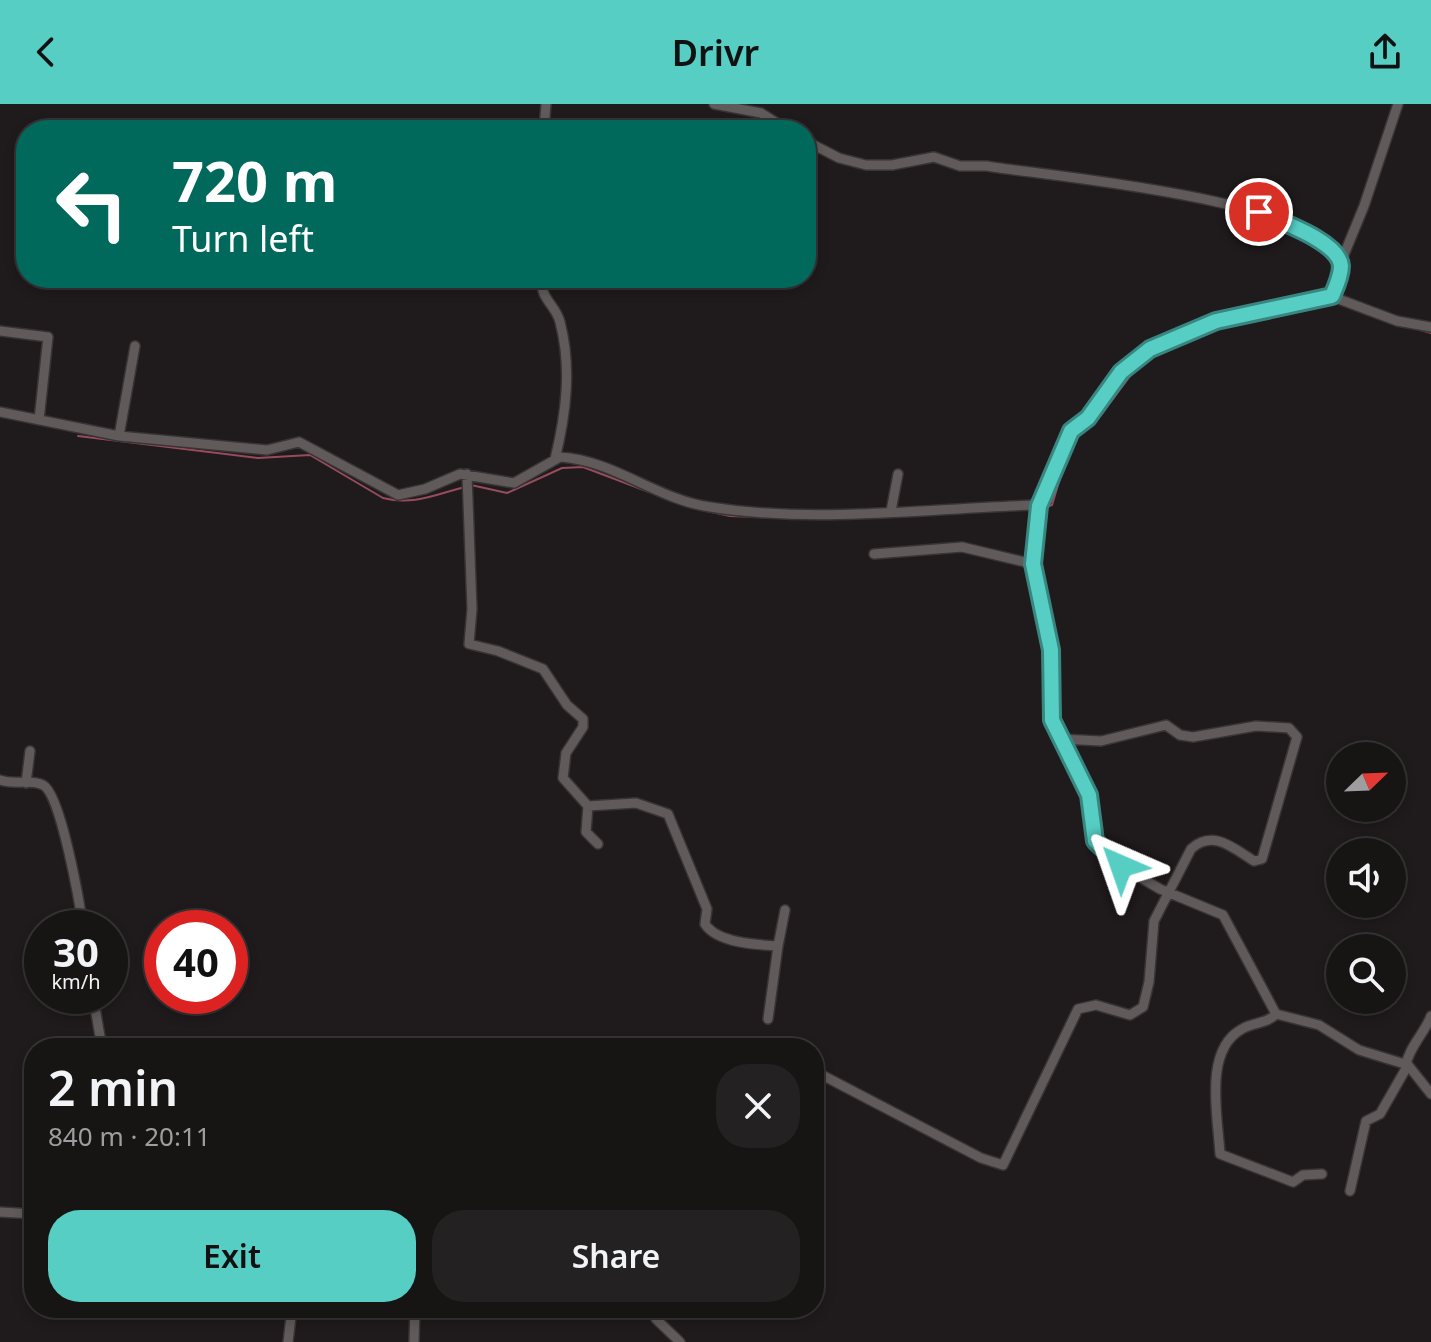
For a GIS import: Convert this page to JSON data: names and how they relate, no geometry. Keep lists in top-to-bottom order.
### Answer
{
  "north": "top right",
  "page": {
    "header": "Drivr",
    "turn": ["720 m", "Turn left"],
    "speed": "30 km/h",
    "limit": "40",
    "heading": ["2 min", "840 m · 20:11"],
    "buttons": ["Exit", "Share"]
  }
}
